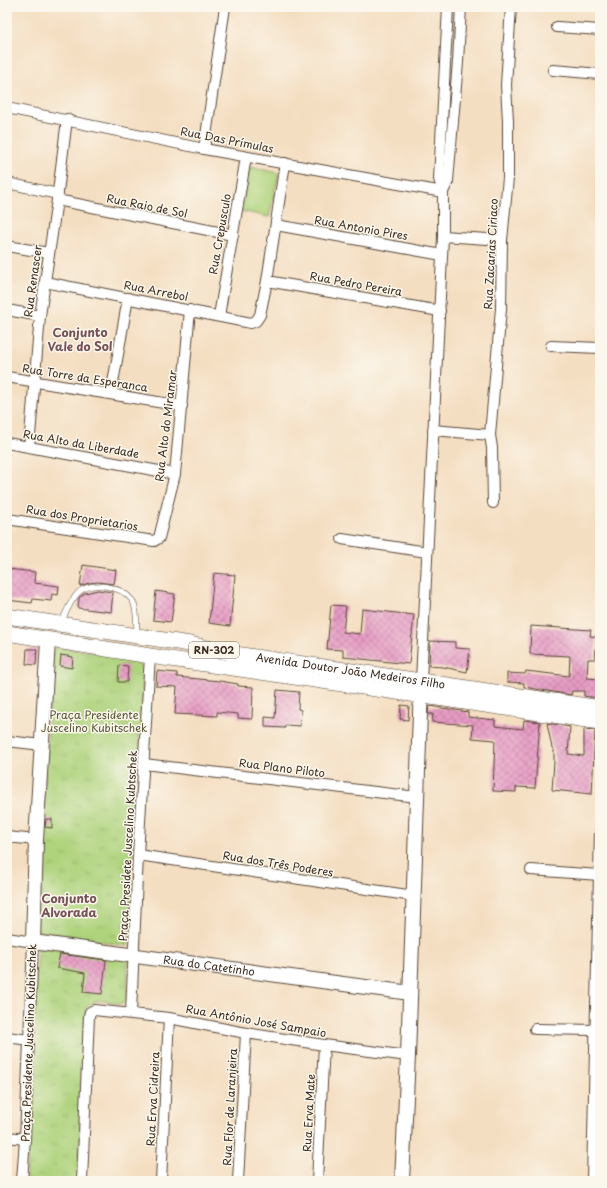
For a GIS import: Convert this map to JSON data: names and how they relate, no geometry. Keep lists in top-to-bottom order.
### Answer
{
  "streets": {
    "main road": [
      "RN-302",
      "Avenida Doutor João Medeiros Filho",
      "Rua do Catetinho",
      "Praça Presidente Juscelino Kubitschek"
    ],
    "street": [
      "Rua Das Prímulas",
      "Rua Raio de Sol",
      "Rua Antonio Pires",
      "Rua Crepusculo",
      "Rua Zacarias Ciriaco",
      "Rua Renascer",
      "Rua Pedro Pereira",
      "Rua Arrebol",
      "Rua Torre da Esperanca",
      "Rua Alto do Miramar",
      "Rua Alto da Liberdade",
      "Rua dos Proprietarios",
      "Rua Plano Piloto",
      "Praça Presidete Juscelino Kubtschek",
      "Rua dos Três Poderes",
      "Rua Antônio José Sampaio",
      "Rua Erva Cidreira",
      "Rua Flor de Laranjeira",
      "Rua Erva Mate"
    ]
  },
  "crossings": [
    ["Rua Das Prímulas", "Rua Crepusculo"],
    ["Rua Das Prímulas", "Rua Renascer"],
    ["Rua Raio de Sol", "Rua Crepusculo"],
    ["Rua Raio de Sol", "Rua Renascer"],
    ["Rua Crepusculo", "Rua Arrebol"],
    ["Rua Renascer", "Rua Arrebol"],
    ["Rua Renascer", "Rua Torre da Esperanca"],
    ["Rua Renascer", "Rua Alto da Liberdade"],
    ["Rua Pedro Pereira", "Rua Arrebol"],
    ["Rua Arrebol", "Rua Alto do Miramar"],
    ["Rua Torre da Esperanca", "Rua Alto do Miramar"],
    ["Rua Alto do Miramar", "Rua Alto da Liberdade"],
    ["Rua Alto do Miramar", "Rua dos Proprietarios"],
    ["Avenida Doutor João Medeiros Filho", "Praça Presidete Juscelino Kubtschek"],
    ["Avenida Doutor João Medeiros Filho", "Praça Presidente Juscelino Kubitschek"],
    ["Rua Plano Piloto", "Praça Presidete Juscelino Kubtschek"],
    ["Praça Presidete Juscelino Kubtschek", "Rua dos Três Poderes"],
    ["Praça Presidete Juscelino Kubtschek", "Rua do Catetinho"],
    ["Praça Presidete Juscelino Kubtschek", "Rua Antônio José Sampaio"],
    ["Rua do Catetinho", "Praça Presidente Juscelino Kubitschek"],
    ["Rua Antônio José Sampaio", "Rua Erva Cidreira"],
    ["Rua Antônio José Sampaio", "Rua Flor de Laranjeira"],
    ["Rua Antônio José Sampaio", "Rua Erva Mate"]
  ],
  "districts": ["Conjunto Vale do Sol", "Conjunto Alvorada"],
  "parks": ["Praça Presidente Juscelino Kubitschek"]
}
